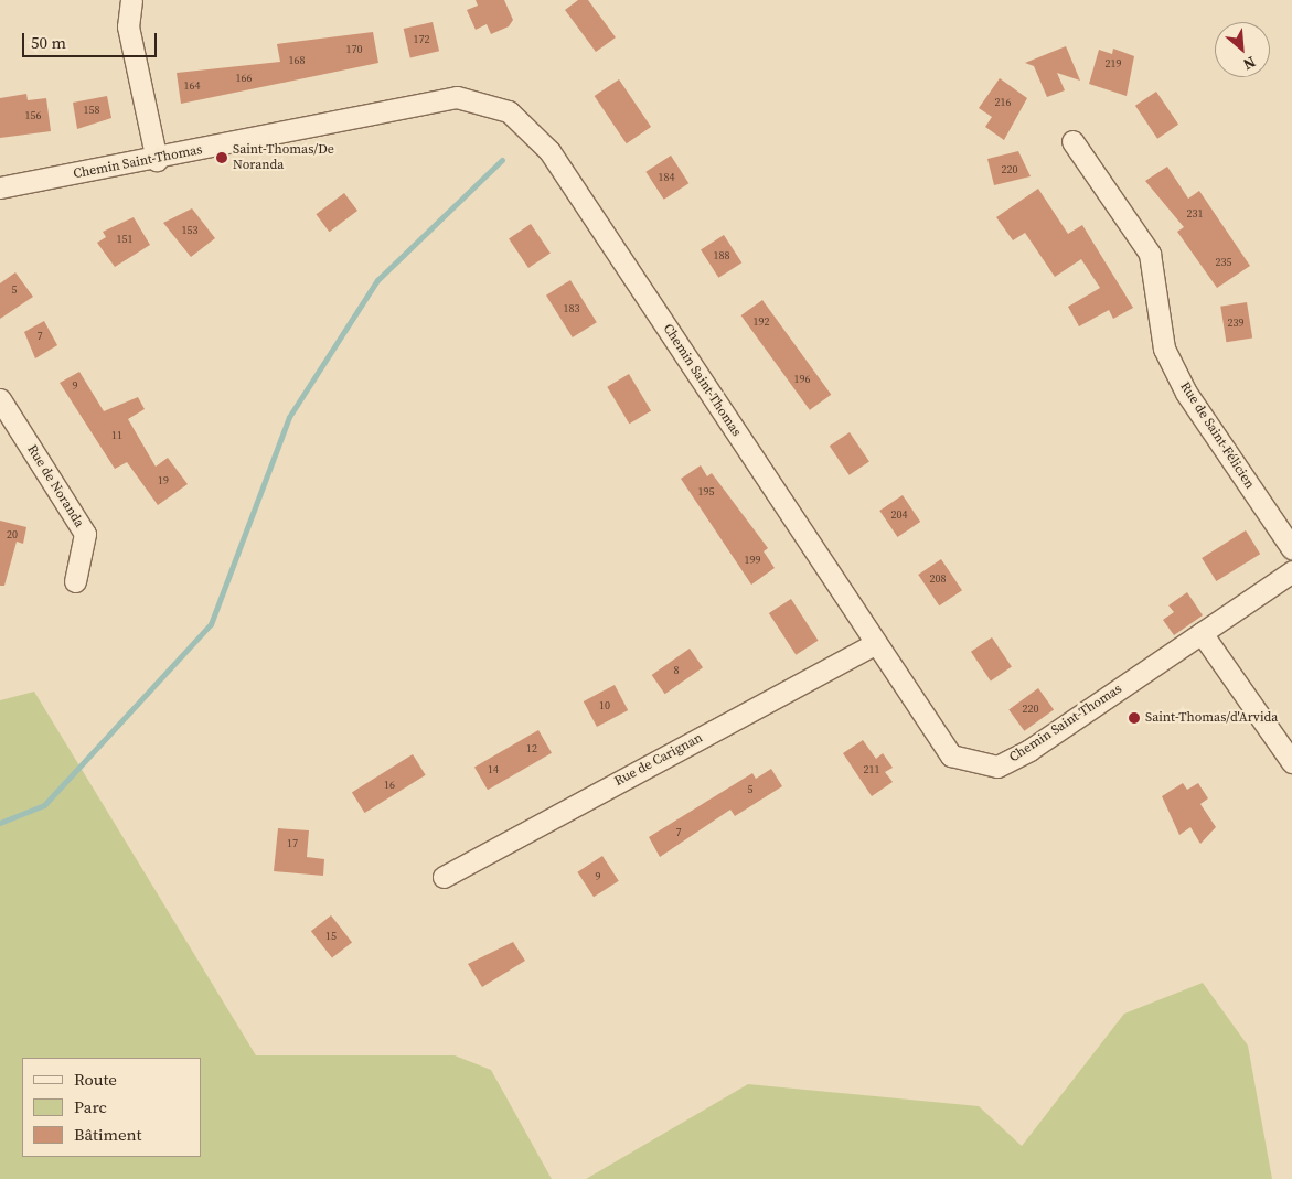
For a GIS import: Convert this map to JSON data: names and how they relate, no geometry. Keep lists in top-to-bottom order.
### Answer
{
  "streets": {
    "street": [
      "Chemin Saint-Thomas",
      "Rue de Saint-Félicien",
      "Rue de Noranda",
      "Rue de Carignan"
    ]
  },
  "crossings": [
    ["Chemin Saint-Thomas", "Rue de Carignan"]
  ],
  "places": ["Saint-Thomas/De Noranda", "Saint-Thomas/d'Arvida"],
  "house_numbers": [
    "172",
    "170",
    "168",
    "219",
    "166",
    "164",
    "216",
    "158",
    "156",
    "220",
    "184",
    "231",
    "153",
    "151",
    "188",
    "235",
    "5",
    "183",
    "192",
    "239",
    "7",
    "196",
    "9",
    "11",
    "19",
    "195",
    "204",
    "20",
    "199",
    "208",
    "8",
    "10",
    "220",
    "12",
    "14",
    "211",
    "16",
    "5",
    "7",
    "17",
    "9",
    "15"
  ],
  "legend": ["Route", "Parc", "Bâtiment"],
  "scale_bar": "50 m",
  "north": "bottom right"
}
